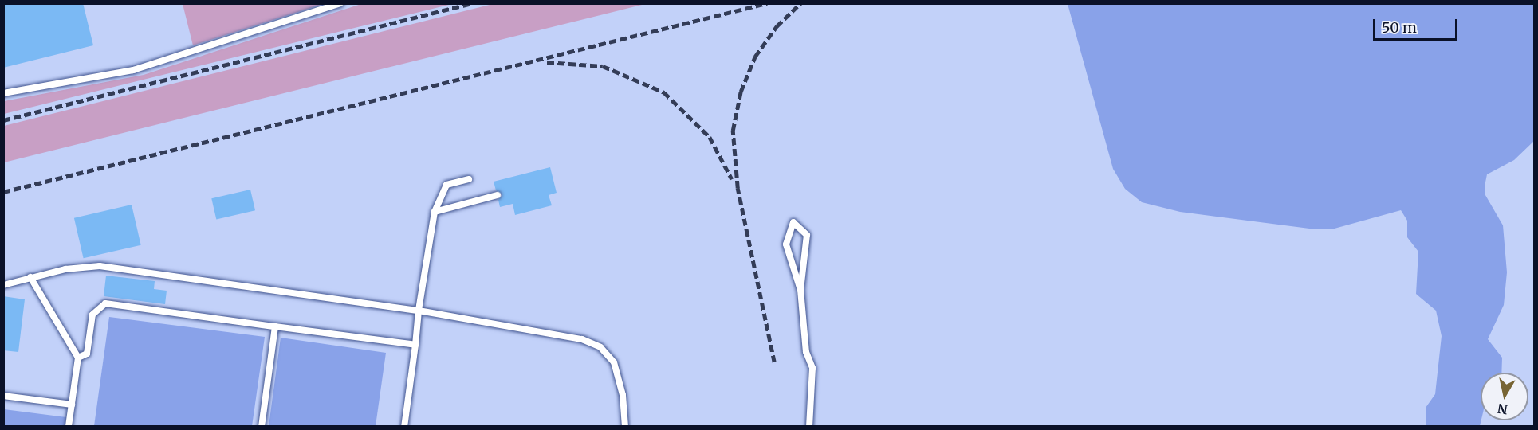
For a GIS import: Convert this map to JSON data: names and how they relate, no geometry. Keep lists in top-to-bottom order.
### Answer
{
  "scale_bar": "50 m",
  "north": "bottom"
}
